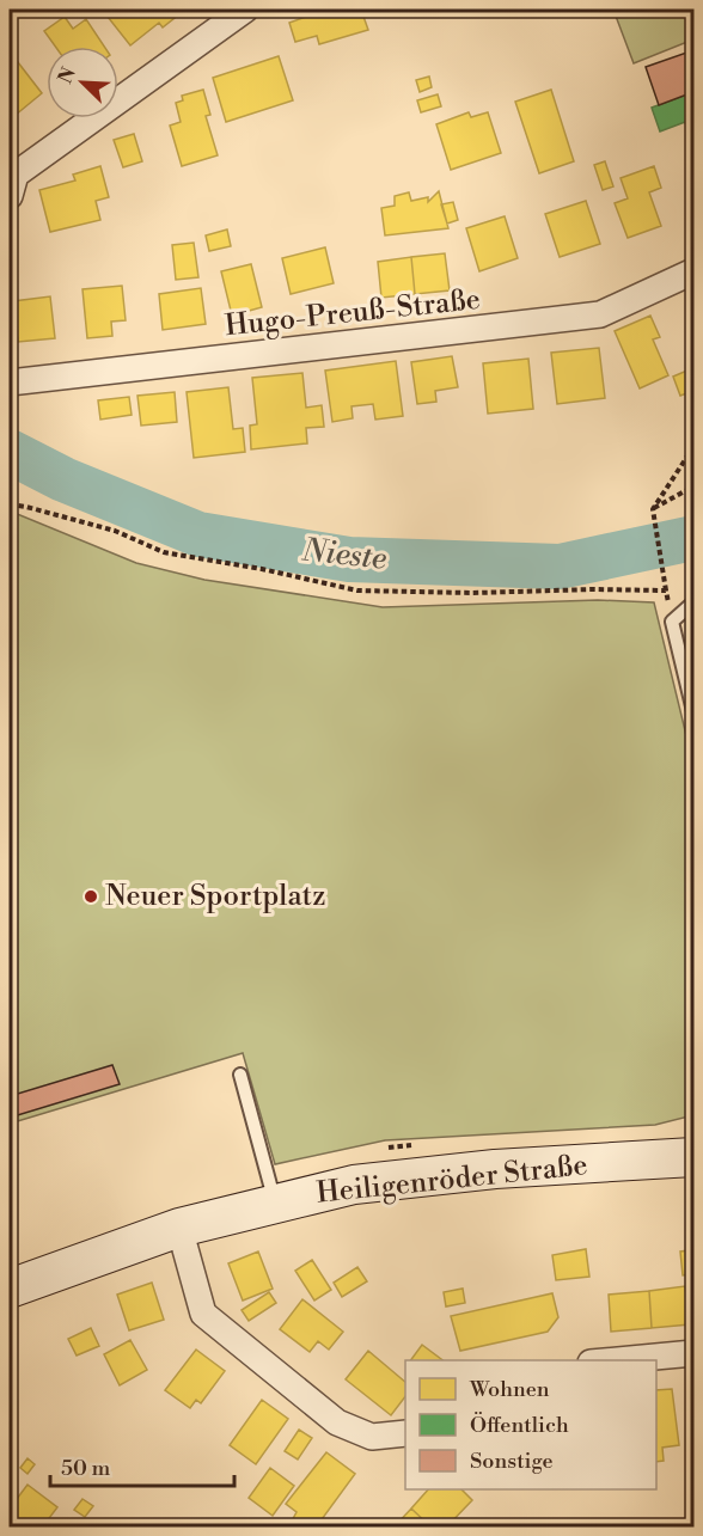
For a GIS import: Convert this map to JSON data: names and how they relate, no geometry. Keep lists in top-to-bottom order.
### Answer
{
  "streets": {
    "street": ["Hugo-Preuß-Straße", "Heiligenröder Straße"]
  },
  "water": ["Nieste"],
  "places": ["Neuer Sportplatz"],
  "legend": ["Wohnen", "Öffentlich", "Sonstige"],
  "scale_bar": "50 m",
  "north": "top left"
}
